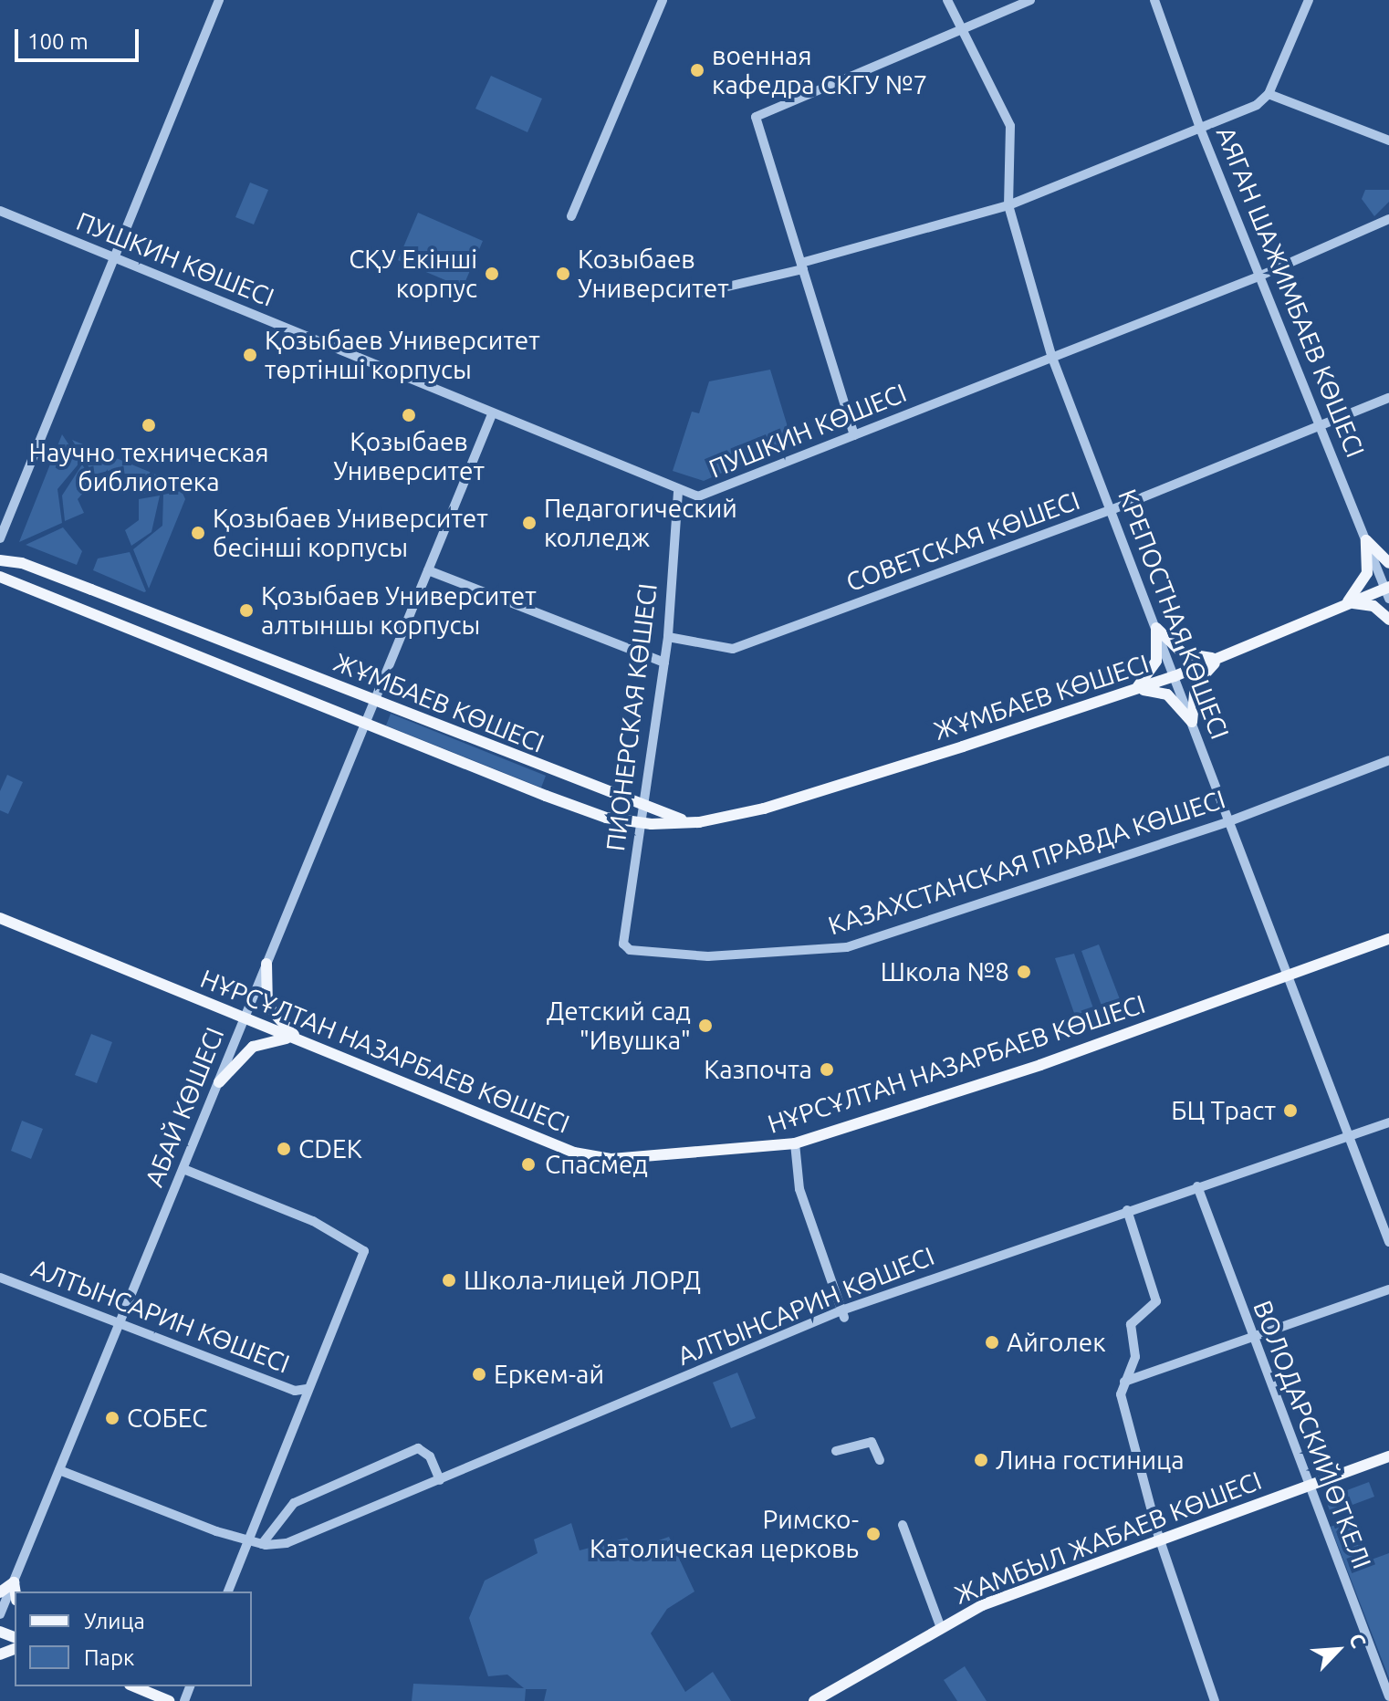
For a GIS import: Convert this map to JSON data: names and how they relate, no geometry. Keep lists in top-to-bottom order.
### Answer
{
  "streets": {
    "main road": ["ЖҰМБАЕВ КӨШЕСІ", "НҰРСҰЛТАН НАЗАРБАЕВ КӨШЕСІ", "ЖАМБЫЛ ЖАБАЕВ КӨШЕСІ"],
    "street": [
      "ПУШКИН КӨШЕСІ",
      "АЯГАН ШАЖИМБАЕВ КӨШЕСІ",
      "СОВЕТСКАЯ КӨШЕСІ",
      "КРЕПОСТНАЯ КӨШЕСІ",
      "ПИОНЕРСКАЯ КӨШЕСІ",
      "КАЗАХСТАНСКАЯ ПРАВДА КӨШЕСІ",
      "АБАЙ КӨШЕСІ",
      "АЛТЫНСАРИН КӨШЕСІ",
      "ВОЛОДАРСКИЙ ӨТКЕЛІ"
    ]
  },
  "crossings": [
    ["ПУШКИН КӨШЕСІ", "АЯГАН ШАЖИМБАЕВ КӨШЕСІ"],
    ["ПУШКИН КӨШЕСІ", "КРЕПОСТНАЯ КӨШЕСІ"],
    ["ПУШКИН КӨШЕСІ", "ПИОНЕРСКАЯ КӨШЕСІ"],
    ["ПУШКИН КӨШЕСІ", "АБАЙ КӨШЕСІ"],
    ["АЯГАН ШАЖИМБАЕВ КӨШЕСІ", "СОВЕТСКАЯ КӨШЕСІ"],
    ["АЯГАН ШАЖИМБАЕВ КӨШЕСІ", "ЖҰМБАЕВ КӨШЕСІ"],
    ["СОВЕТСКАЯ КӨШЕСІ", "КРЕПОСТНАЯ КӨШЕСІ"],
    ["СОВЕТСКАЯ КӨШЕСІ", "ПИОНЕРСКАЯ КӨШЕСІ"],
    ["КРЕПОСТНАЯ КӨШЕСІ", "ЖҰМБАЕВ КӨШЕСІ"],
    ["КРЕПОСТНАЯ КӨШЕСІ", "КАЗАХСТАНСКАЯ ПРАВДА КӨШЕСІ"],
    ["КРЕПОСТНАЯ КӨШЕСІ", "НҰРСҰЛТАН НАЗАРБАЕВ КӨШЕСІ"],
    ["КРЕПОСТНАЯ КӨШЕСІ", "АЛТЫНСАРИН КӨШЕСІ"],
    ["ЖҰМБАЕВ КӨШЕСІ", "ПИОНЕРСКАЯ КӨШЕСІ"],
    ["ЖҰМБАЕВ КӨШЕСІ", "АБАЙ КӨШЕСІ"],
    ["ПИОНЕРСКАЯ КӨШЕСІ", "КАЗАХСТАНСКАЯ ПРАВДА КӨШЕСІ"],
    ["НҰРСҰЛТАН НАЗАРБАЕВ КӨШЕСІ", "АБАЙ КӨШЕСІ"],
    ["АБАЙ КӨШЕСІ", "АЛТЫНСАРИН КӨШЕСІ"],
    ["АЛТЫНСАРИН КӨШЕСІ", "ВОЛОДАРСКИЙ ӨТКЕЛІ"],
    ["ВОЛОДАРСКИЙ ӨТКЕЛІ", "ЖАМБЫЛ ЖАБАЕВ КӨШЕСІ"]
  ],
  "places": [
    "военная кафедра СКГУ №7",
    "СҚУ Екінші корпус",
    "Козыбаев Университет",
    "Қозыбаев Университет төртінші корпусы",
    "Қозыбаев Университет",
    "Научно техническая библиотека",
    "Педагогический колледж",
    "Қозыбаев Университет бесінші корпусы",
    "Қозыбаев Университет алтыншы корпусы",
    "Школа №8",
    "Детский сад \"Ивушка\"",
    "Казпочта",
    "БЦ Траст",
    "CDEK",
    "Спасмед",
    "Школа-лицей ЛОРД",
    "Айголек",
    "Еркем-ай",
    "СОБЕС",
    "Лина гостиница",
    "Римско- Католическая церковь"
  ],
  "legend": ["Улица", "Парк"],
  "scale_bar": "100 m",
  "north": "top right"
}
